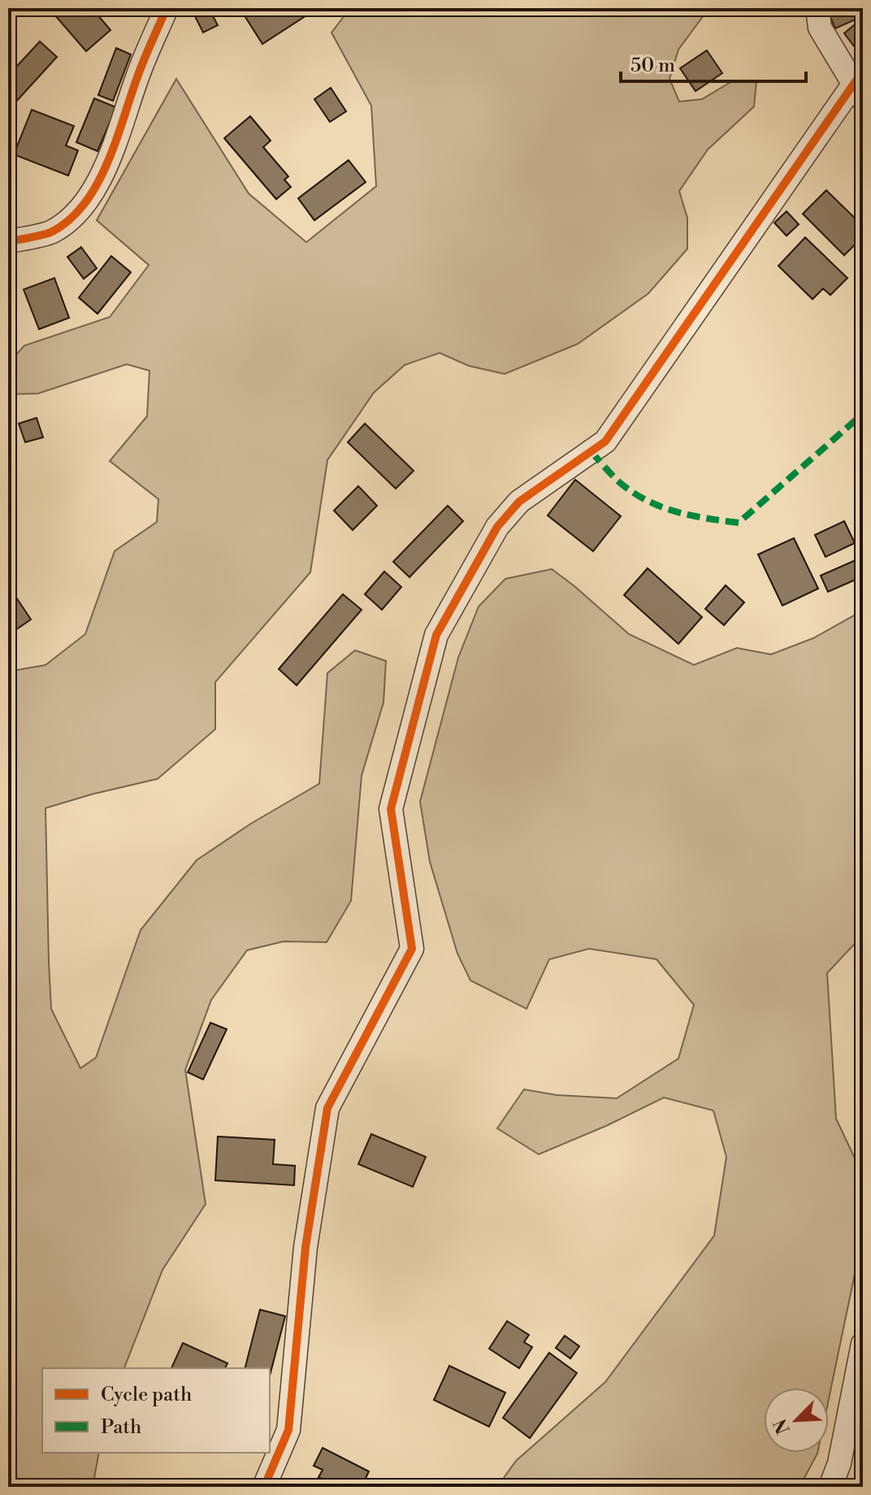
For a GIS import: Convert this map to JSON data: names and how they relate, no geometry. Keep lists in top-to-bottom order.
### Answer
{
  "legend": ["Cycle path", "Path"],
  "scale_bar": "50 m",
  "north": "bottom left"
}
